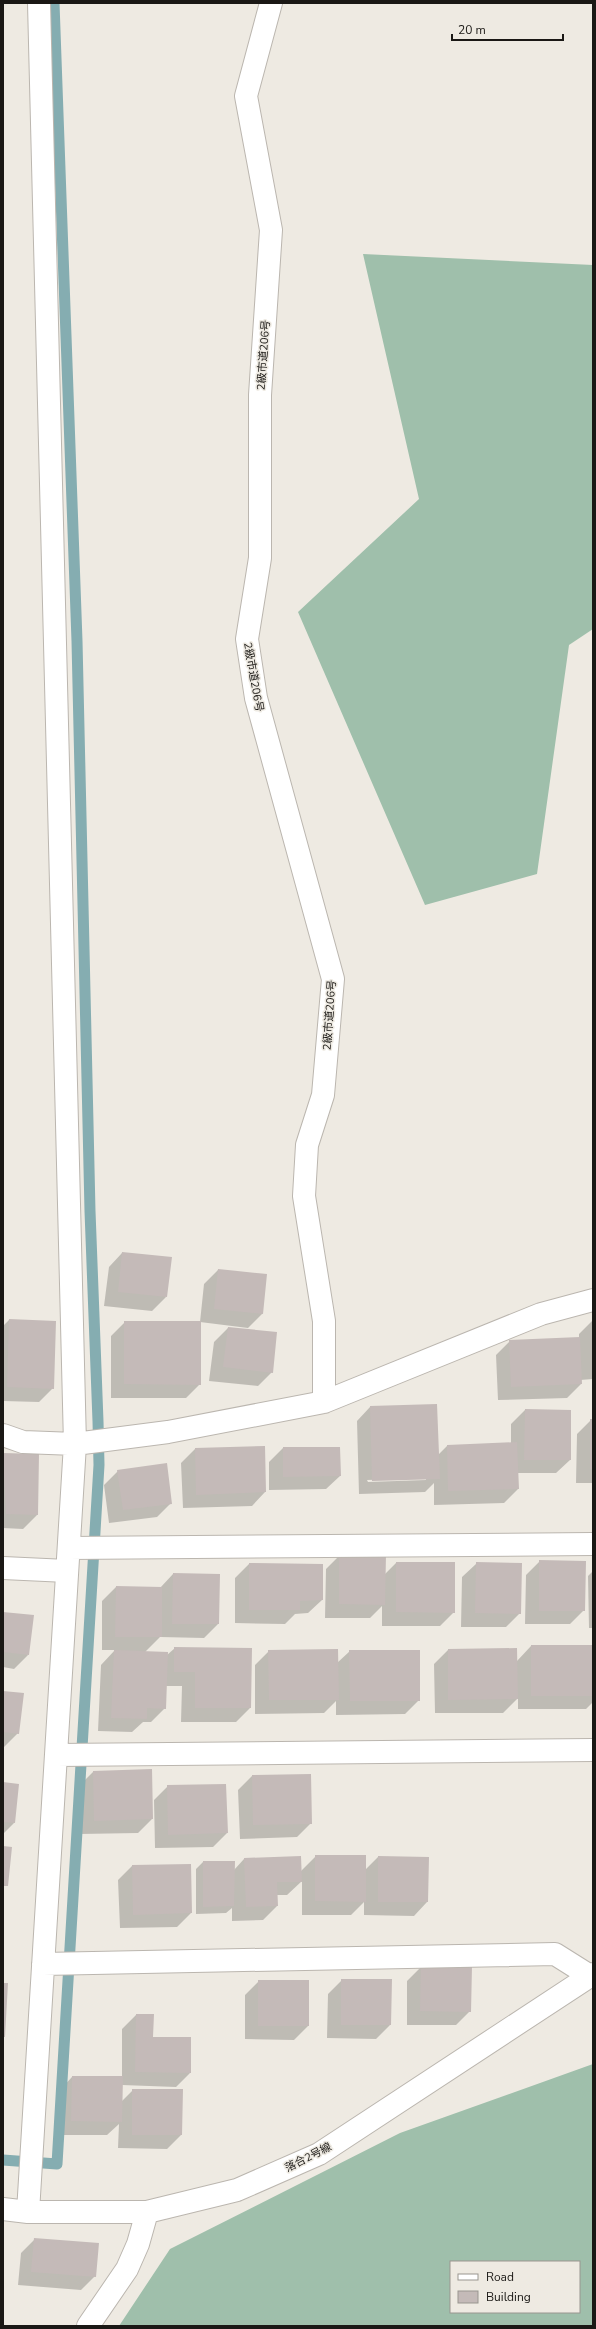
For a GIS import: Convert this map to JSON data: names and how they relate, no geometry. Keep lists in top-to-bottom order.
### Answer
{
  "streets": {
    "street": ["2級市道206号", "落合2号線"]
  },
  "legend": ["Road", "Building"],
  "scale_bar": "20 m"
}
